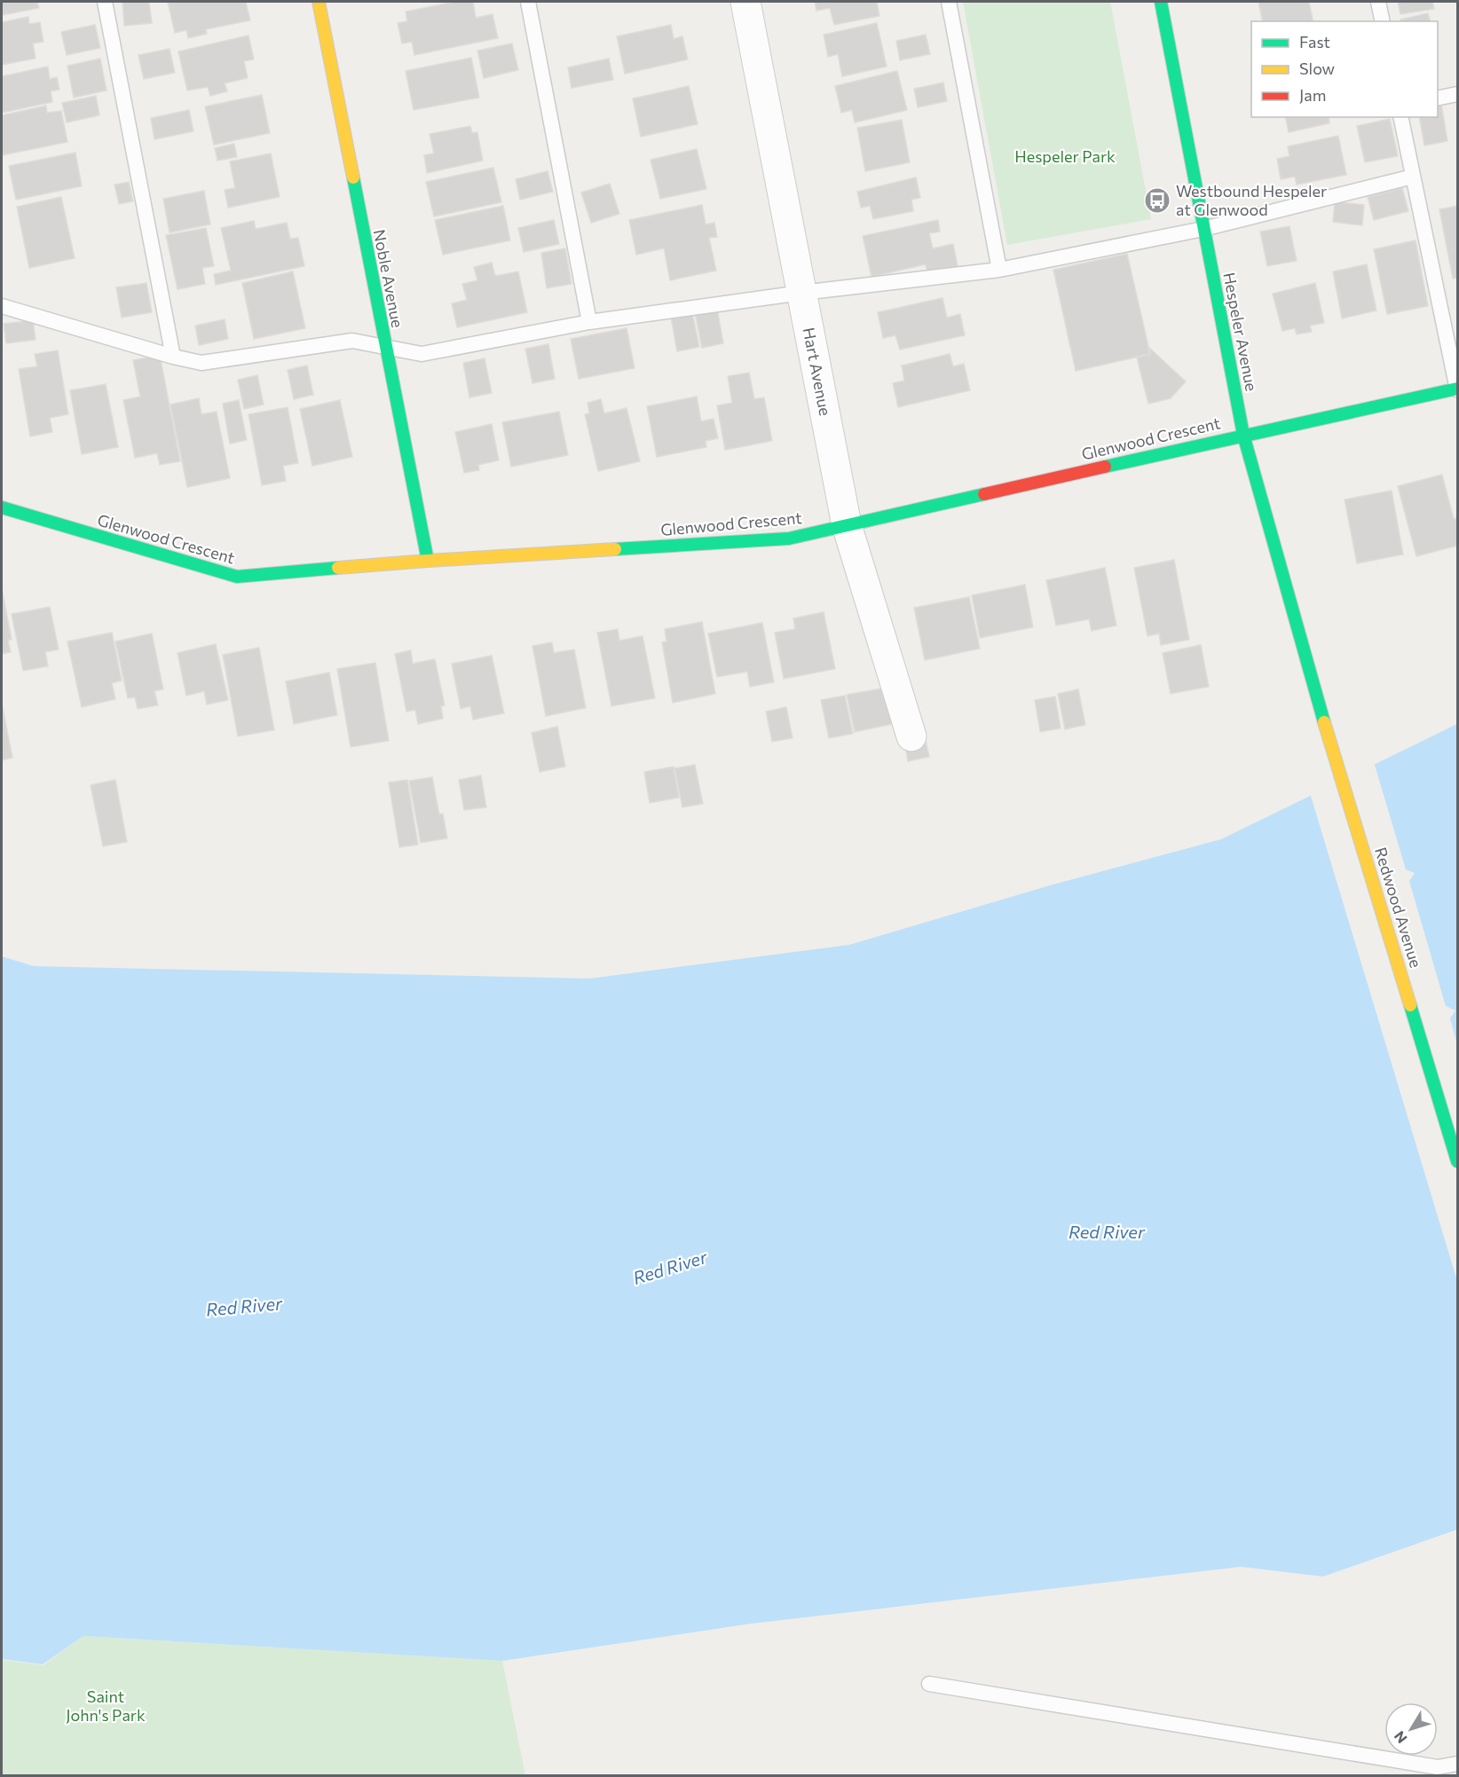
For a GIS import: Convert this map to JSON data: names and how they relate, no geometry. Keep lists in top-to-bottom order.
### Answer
{
  "streets": {
    "street": [
      "Noble Avenue",
      "Hespeler Avenue",
      "Hart Avenue",
      "Glenwood Crescent",
      "Redwood Avenue"
    ]
  },
  "crossings": [
    ["Noble Avenue", "Glenwood Crescent"],
    ["Hespeler Avenue", "Glenwood Crescent"],
    ["Hespeler Avenue", "Redwood Avenue"],
    ["Hart Avenue", "Glenwood Crescent"]
  ],
  "water": ["Red River"],
  "parks": ["Hespeler Park", "Saint John's Park"],
  "places": {
    "bus stop": ["Westbound Hespeler at Glenwood"]
  },
  "legend": ["Fast", "Slow", "Jam"],
  "north": "bottom left"
}
